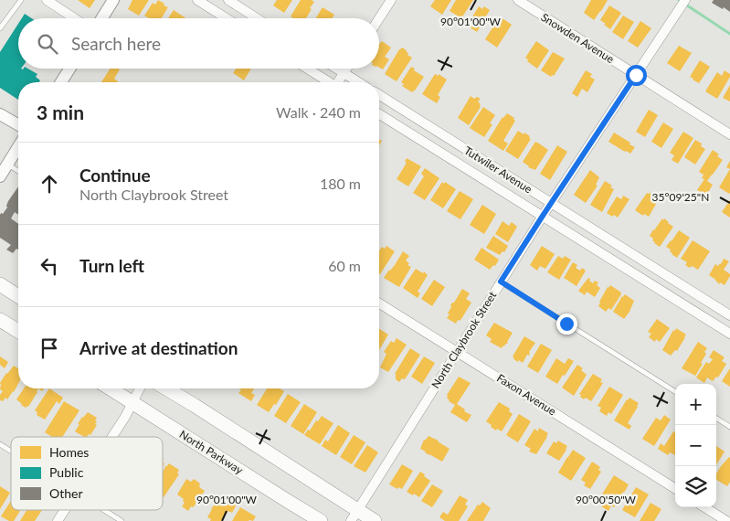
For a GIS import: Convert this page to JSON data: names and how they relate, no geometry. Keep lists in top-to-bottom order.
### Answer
{
  "streets": {
    "main road": ["North Parkway"],
    "street": [
      "Snowden Avenue",
      "Tutwiler Avenue",
      "North Claybrook Street",
      "Faxon Avenue"
    ]
  },
  "crossings": [
    ["Snowden Avenue", "North Claybrook Street"],
    ["Tutwiler Avenue", "North Claybrook Street"],
    ["North Claybrook Street", "Faxon Avenue"]
  ],
  "legend": ["Homes", "Public", "Other"],
  "page": {
    "search": "Search here",
    "heading": ["3 min", "Walk · 240 m"],
    "list": [
      ["Continue", "North Claybrook Street", "180 m"],
      ["Turn left", "60 m"],
      "Arrive at destination"
    ],
    "map_buttons": ["+", "−"]
  },
  "coordinates": ["90°01'00\"W", "35°09'25\"N", "90°00'50\"W"]
}
